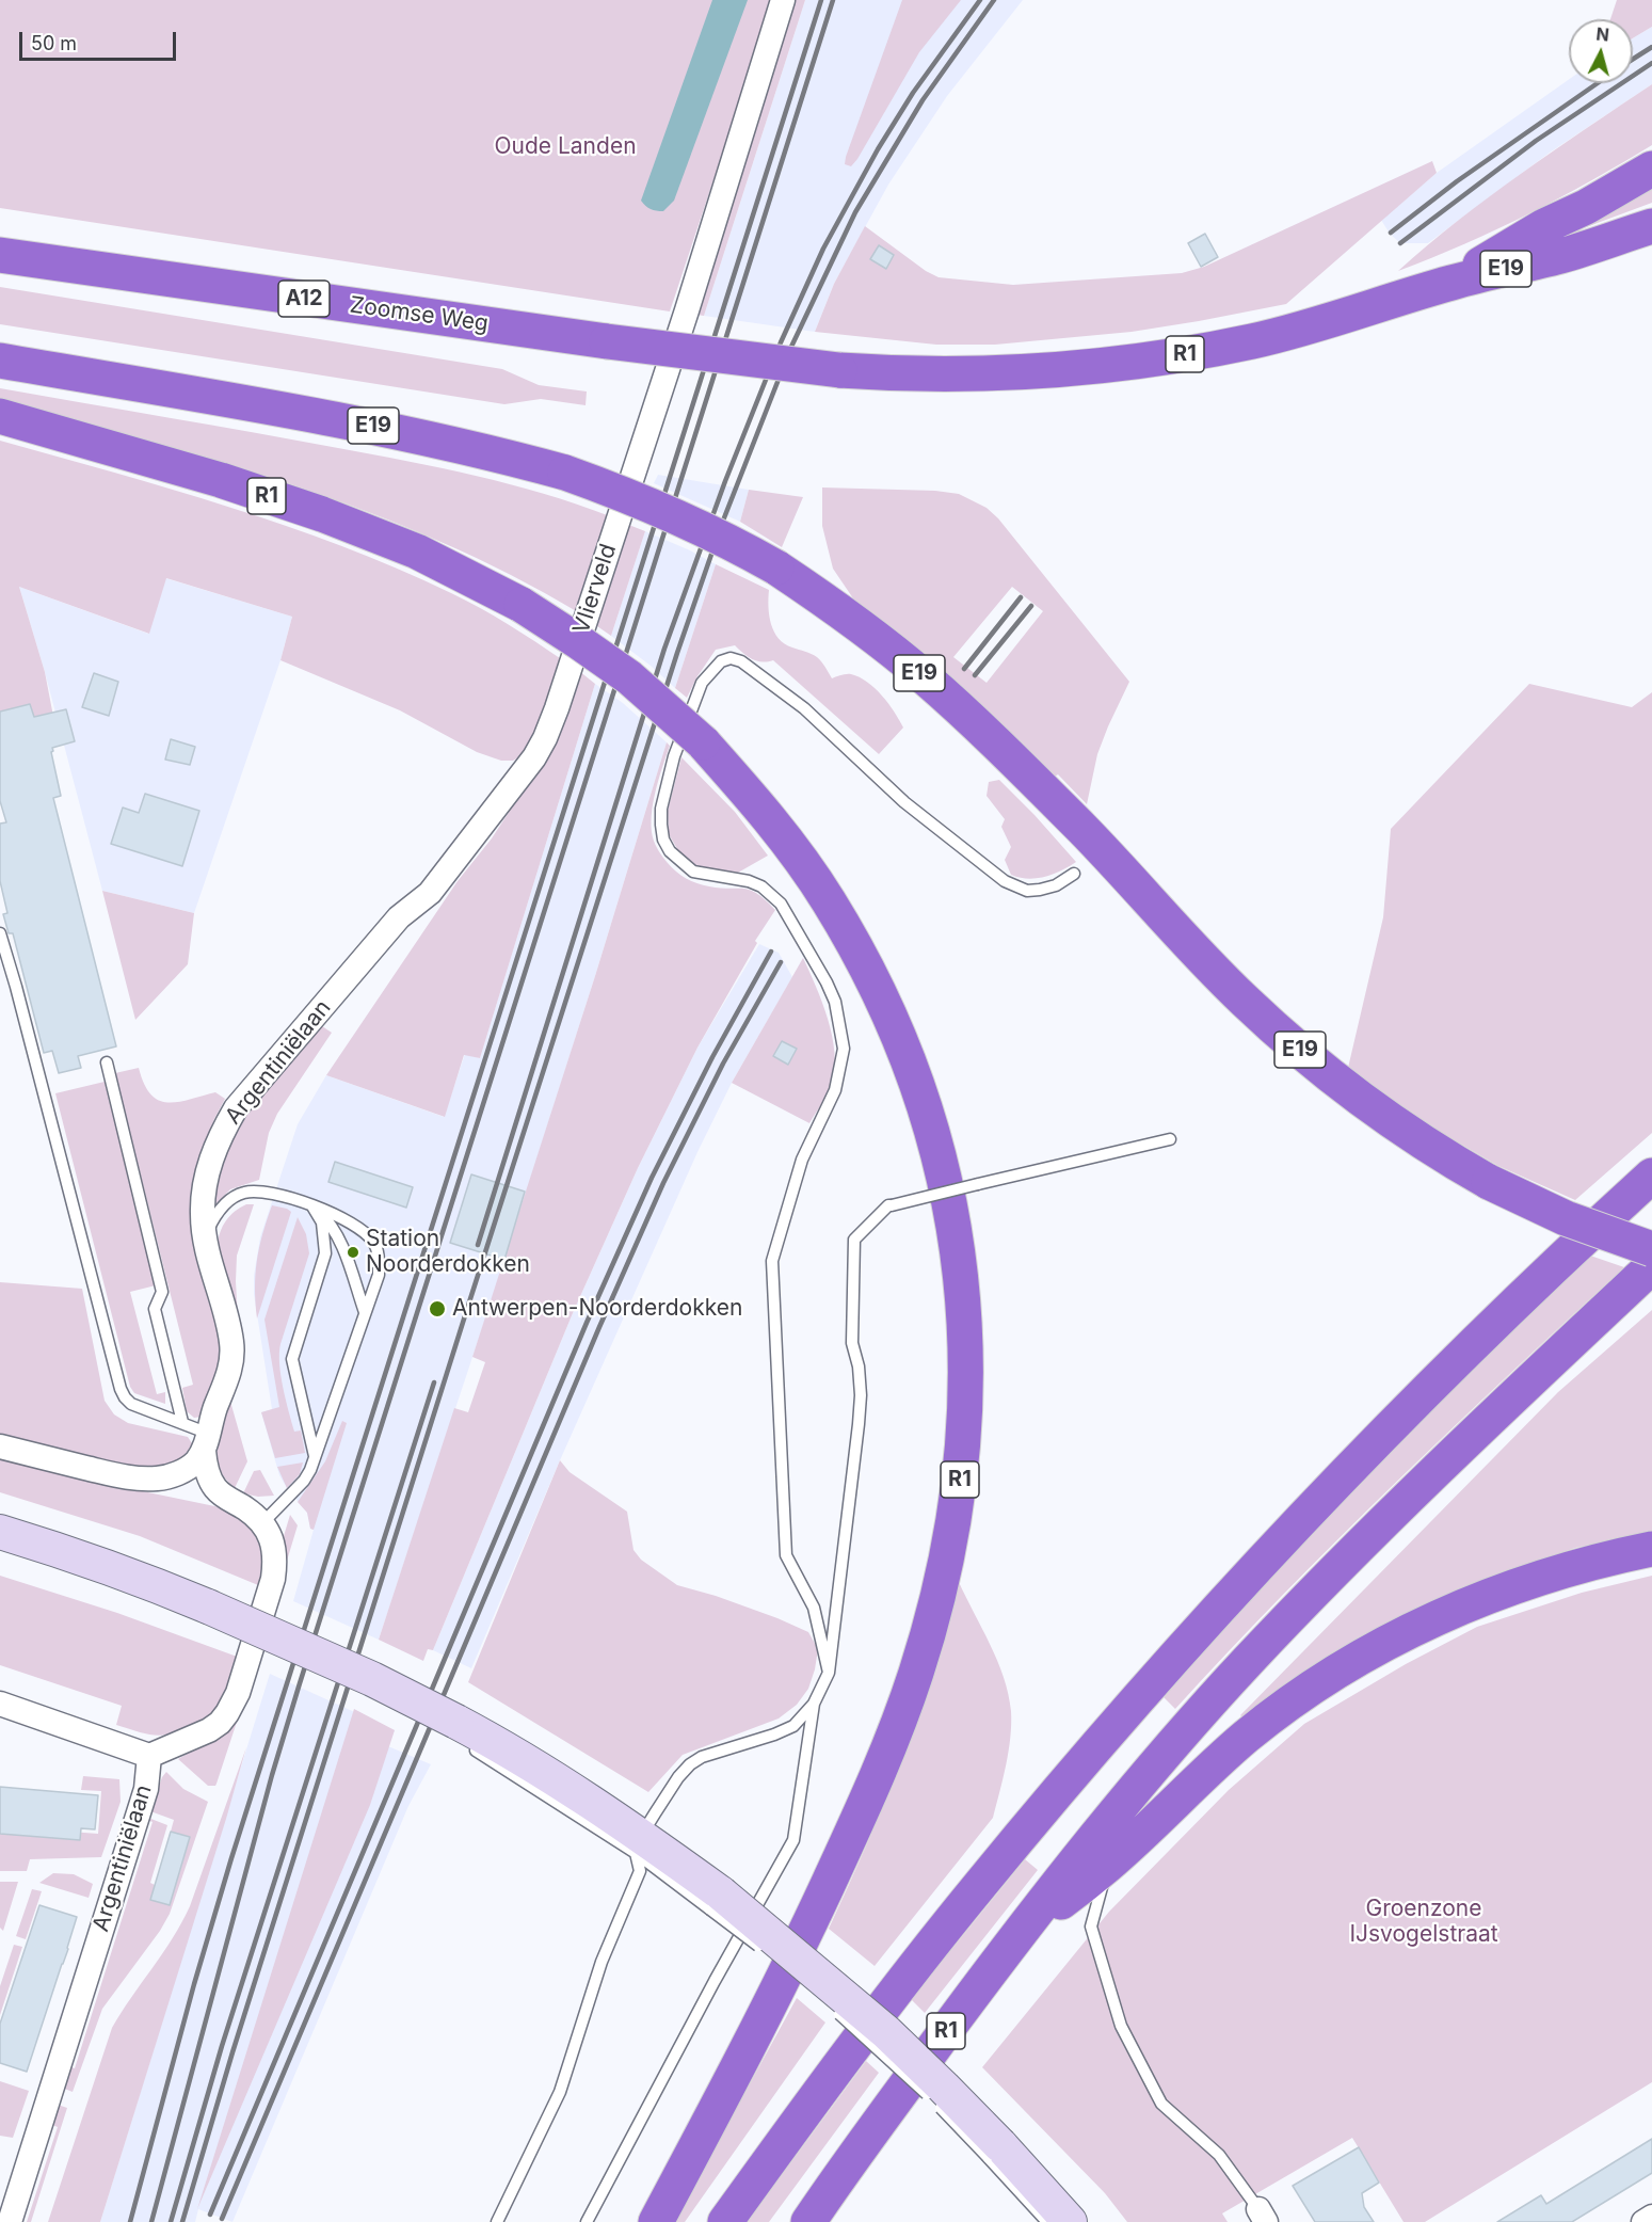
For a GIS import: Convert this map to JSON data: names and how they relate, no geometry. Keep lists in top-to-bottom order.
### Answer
{
  "streets": {
    "highway": [
      "E19",
      "A12",
      "Zoomse Weg",
      "R1"
    ],
    "street": ["Vlierveld", "Argentiniëlaan"]
  },
  "crossings": [
    ["E19", "R1"],
    ["Zoomse Weg", "R1"],
    ["Vlierveld", "Argentiniëlaan"]
  ],
  "parks": ["Oude Landen", "Groenzone IJsvogelstraat"],
  "places": ["Station Noorderdokken", "Antwerpen-Noorderdokken"],
  "scale_bar": "50 m",
  "north": "top"
}
